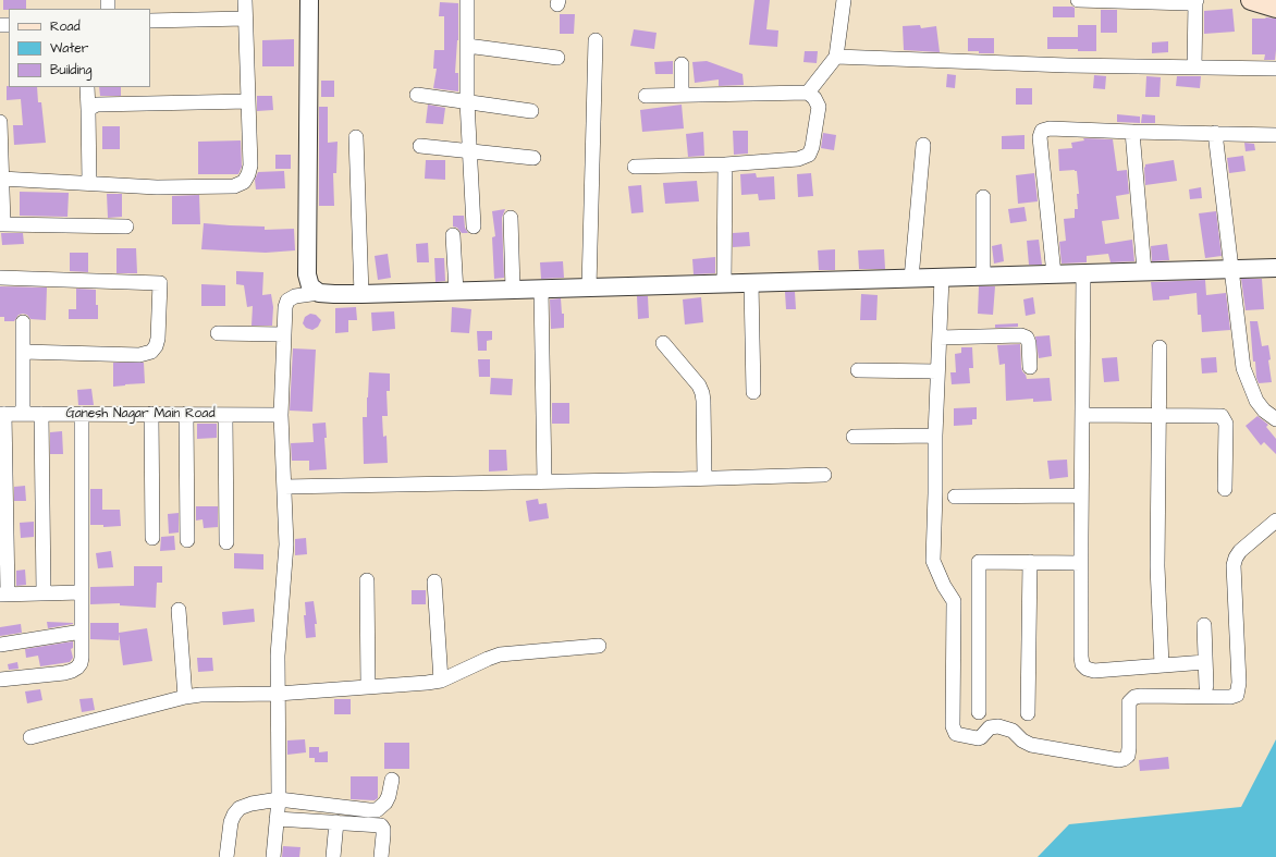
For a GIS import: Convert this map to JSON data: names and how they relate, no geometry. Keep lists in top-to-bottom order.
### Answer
{
  "streets": {
    "street": ["Ganesh Nagar Main Road"]
  },
  "legend": ["Road", "Water", "Building"]
}
